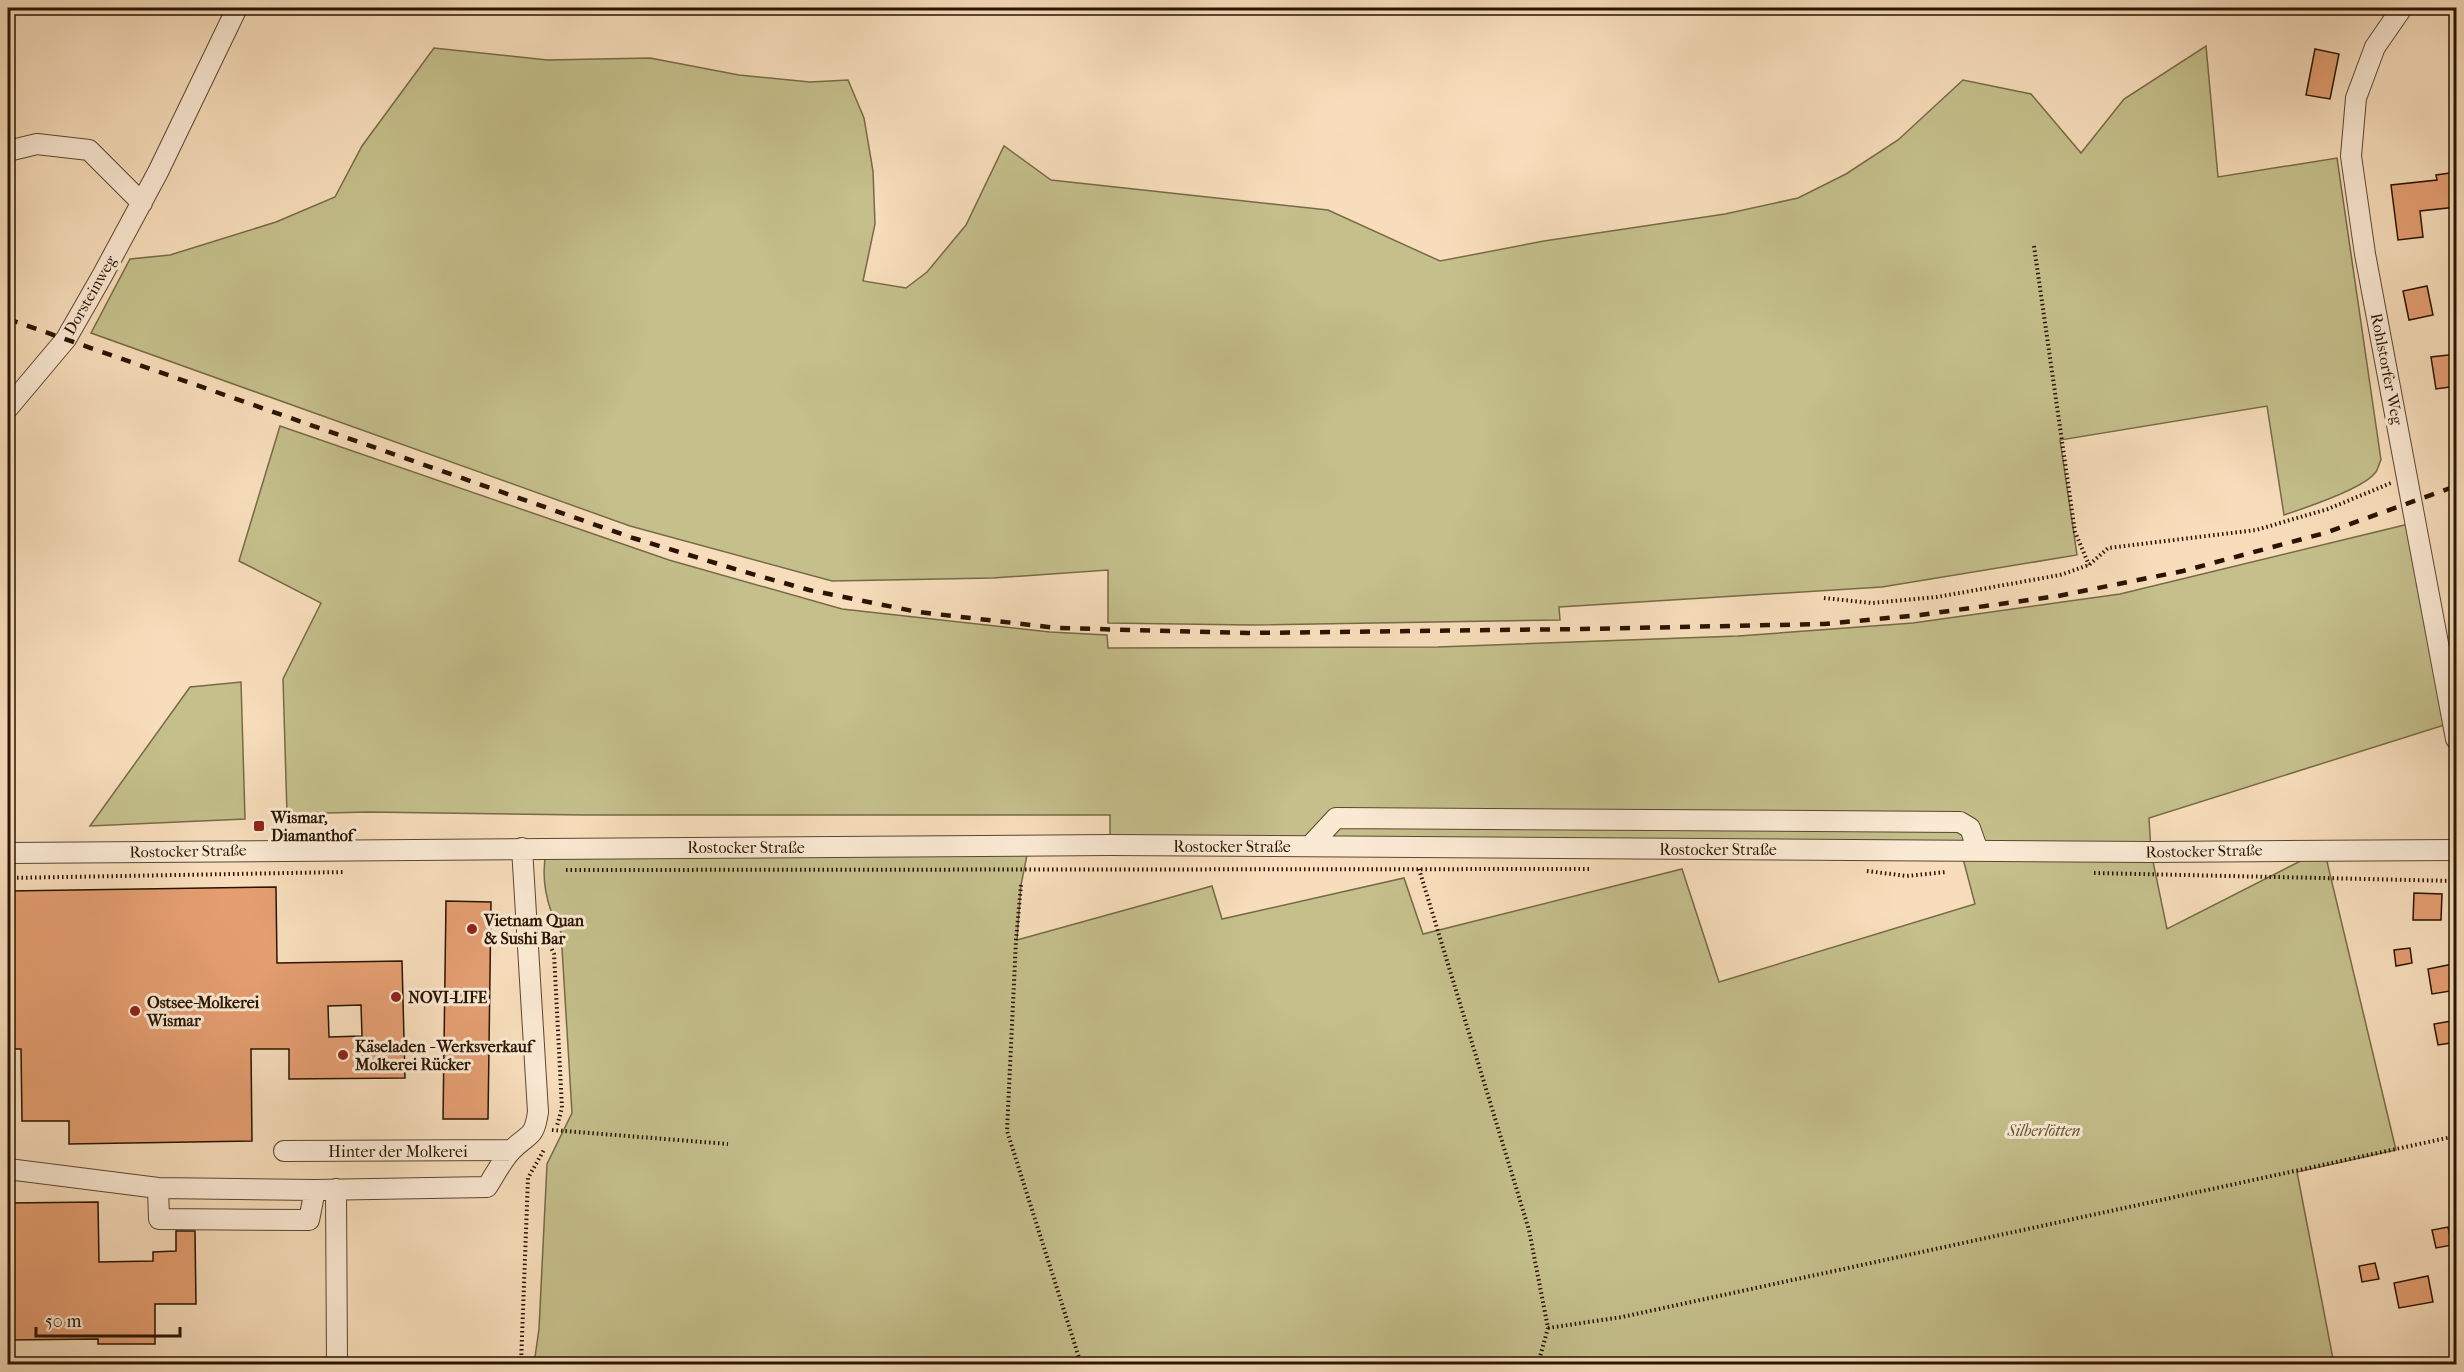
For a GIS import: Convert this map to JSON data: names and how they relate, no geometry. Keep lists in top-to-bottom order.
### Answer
{
  "streets": {
    "street": [
      "Dorsteinweg",
      "Rohlstorfer Weg",
      "Rostocker Straße",
      "Hinter der Molkerei"
    ]
  },
  "parks": ["Silberlötten"],
  "places": {
    "transit": ["Wismar, Diamanthof"],
    "other": [
      "Vietnam Quan & Sushi Bar",
      "NOVI-LIFE",
      "Ostsee-Molkerei Wismar",
      "Käseladen - Werksverkauf Molkerei Rücker"
    ]
  },
  "scale_bar": "50 m"
}
